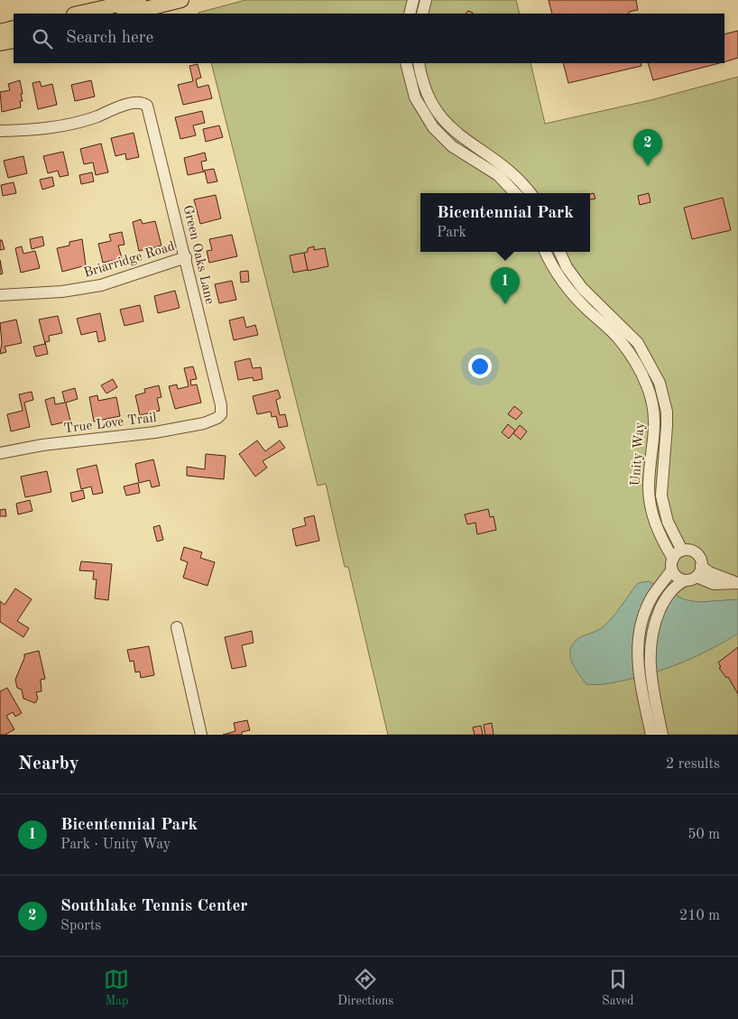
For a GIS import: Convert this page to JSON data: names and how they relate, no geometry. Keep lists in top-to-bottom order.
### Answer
{
  "streets": {
    "street": [
      "Green Oaks Lane",
      "Briarridge Road",
      "True Love Trail",
      "Unity Way"
    ]
  },
  "crossings": [
    ["Green Oaks Lane", "Briarridge Road"],
    ["Green Oaks Lane", "True Love Trail"]
  ],
  "page": {
    "search": "Search here",
    "pins": ["2", "1"],
    "popup": ["Bicentennial Park", "Park"],
    "heading": ["Nearby", "2 results"],
    "list": [
      {
        "mark": "1",
        "name": "Bicentennial Park",
        "note": "Park · Unity Way",
        "value": "50 m"
      },
      {
        "mark": "2",
        "name": "Southlake Tennis Center",
        "note": "Sports",
        "value": "210 m"
      }
    ],
    "nav": ["Map", "Directions", "Saved"]
  }
}
